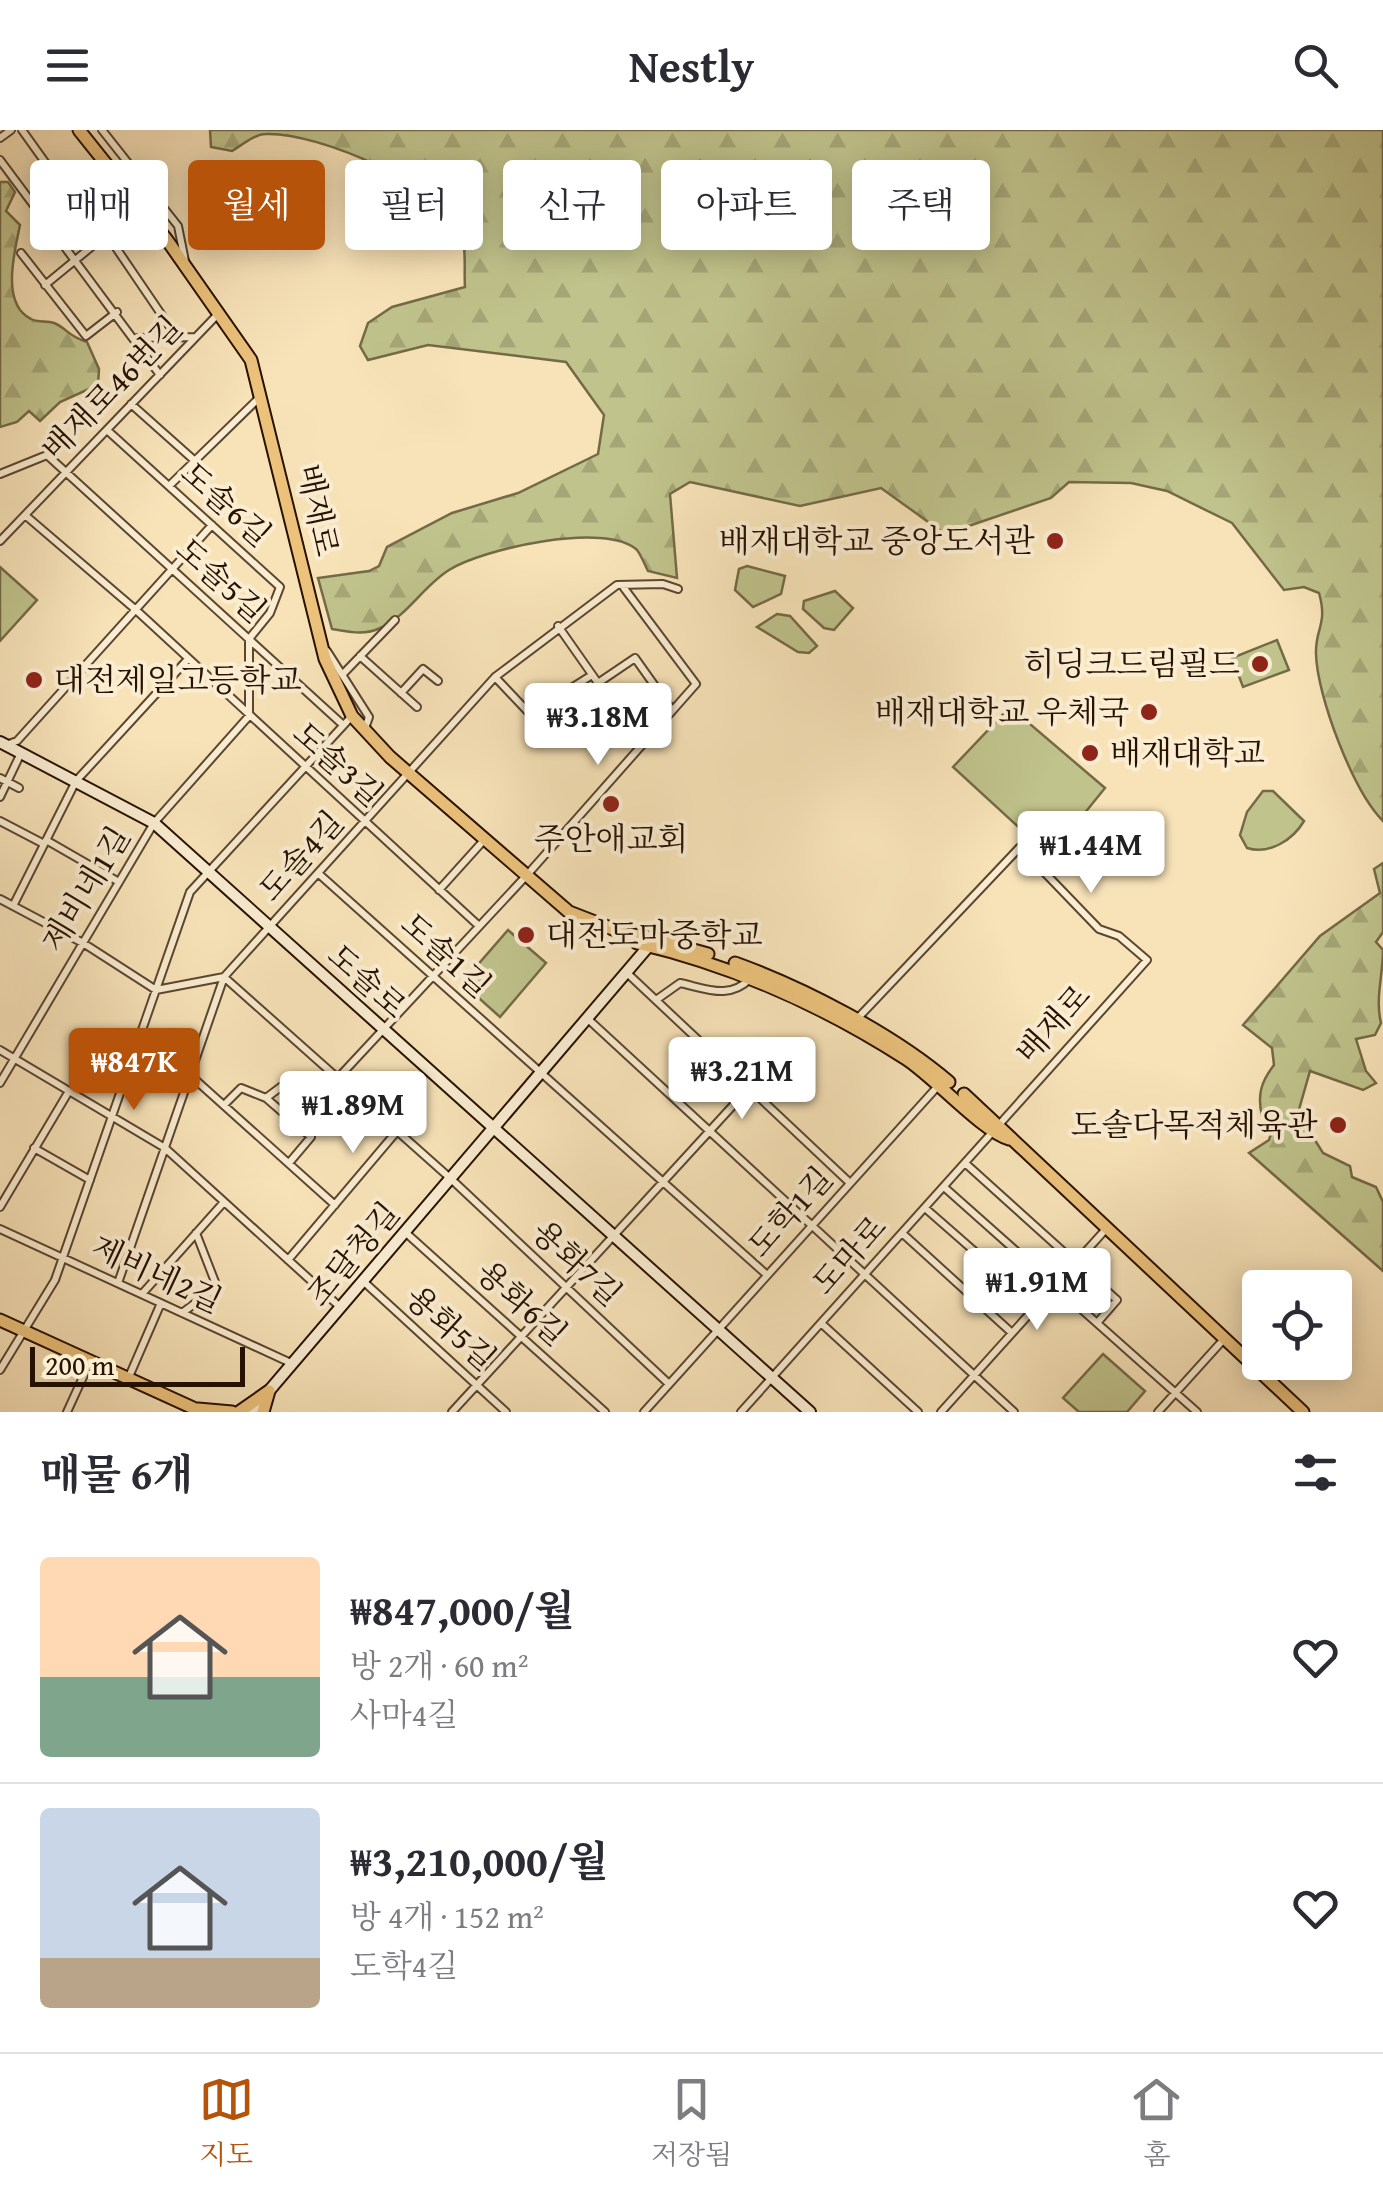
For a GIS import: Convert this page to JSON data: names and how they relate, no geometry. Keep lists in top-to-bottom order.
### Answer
{
  "streets": {
    "main road": ["배재로"],
    "street": [
      "배재로46번길",
      "도솔6길",
      "도솔5길",
      "도솔3길",
      "도솔4길",
      "제비네1길",
      "도솔1길",
      "도솔로",
      "도학1길",
      "조달청길",
      "도마로",
      "용화7길",
      "제비네2길",
      "용화6길",
      "용화5길"
    ]
  },
  "crossings": [
    ["배재로46번길", "도솔6길"],
    ["배재로46번길", "배재로"],
    ["배재로46번길", "도솔5길"],
    ["배재로46번길", "도솔3길"],
    ["도솔6길", "도솔5길"],
    ["배재로", "도솔5길"],
    ["배재로", "도솔4길"],
    ["배재로", "도학1길"],
    ["배재로", "조달청길"],
    ["배재로", "도마로"],
    ["도솔3길", "도솔4길"],
    ["도솔4길", "도솔1길"],
    ["도솔4길", "도솔로"],
    ["도솔4길", "용화7길"],
    ["제비네1길", "도솔로"],
    ["도솔1길", "도학1길"],
    ["도솔1길", "조달청길"],
    ["도솔로", "도학1길"],
    ["도솔로", "조달청길"],
    ["도솔로", "도마로"],
    ["도학1길", "용화7길"],
    ["조달청길", "용화7길"],
    ["조달청길", "제비네2길"],
    ["조달청길", "용화6길"],
    ["조달청길", "용화5길"]
  ],
  "places": [
    "배재대학교 중앙도서관",
    "히딩크드림필드",
    "대전제일고등학교",
    "배재대학교 우체국",
    "배재대학교",
    "주안애교회",
    "대전도마중학교",
    "도솔다목적체육관"
  ],
  "scale_bar": "200 m",
  "page": {
    "header": "Nestly",
    "chip": [
      "매매",
      "월세",
      "필터",
      "신규",
      "아파트",
      "주택"
    ],
    "price": [
      "₩3.18M",
      "₩1.44M",
      "₩847K",
      "₩3.21M",
      "₩1.89M",
      "₩1.91M"
    ],
    "scale": "200 m",
    "heading": "매물 6개",
    "list": [
      {
        "name": "₩847,000/월",
        "note": "방 2개 · 60 m² · 사마4길"
      },
      {
        "name": "₩3,210,000/월",
        "note": "방 4개 · 152 m² · 도학4길"
      }
    ],
    "tabs": ["지도", "저장됨", "홈"]
  }
}
